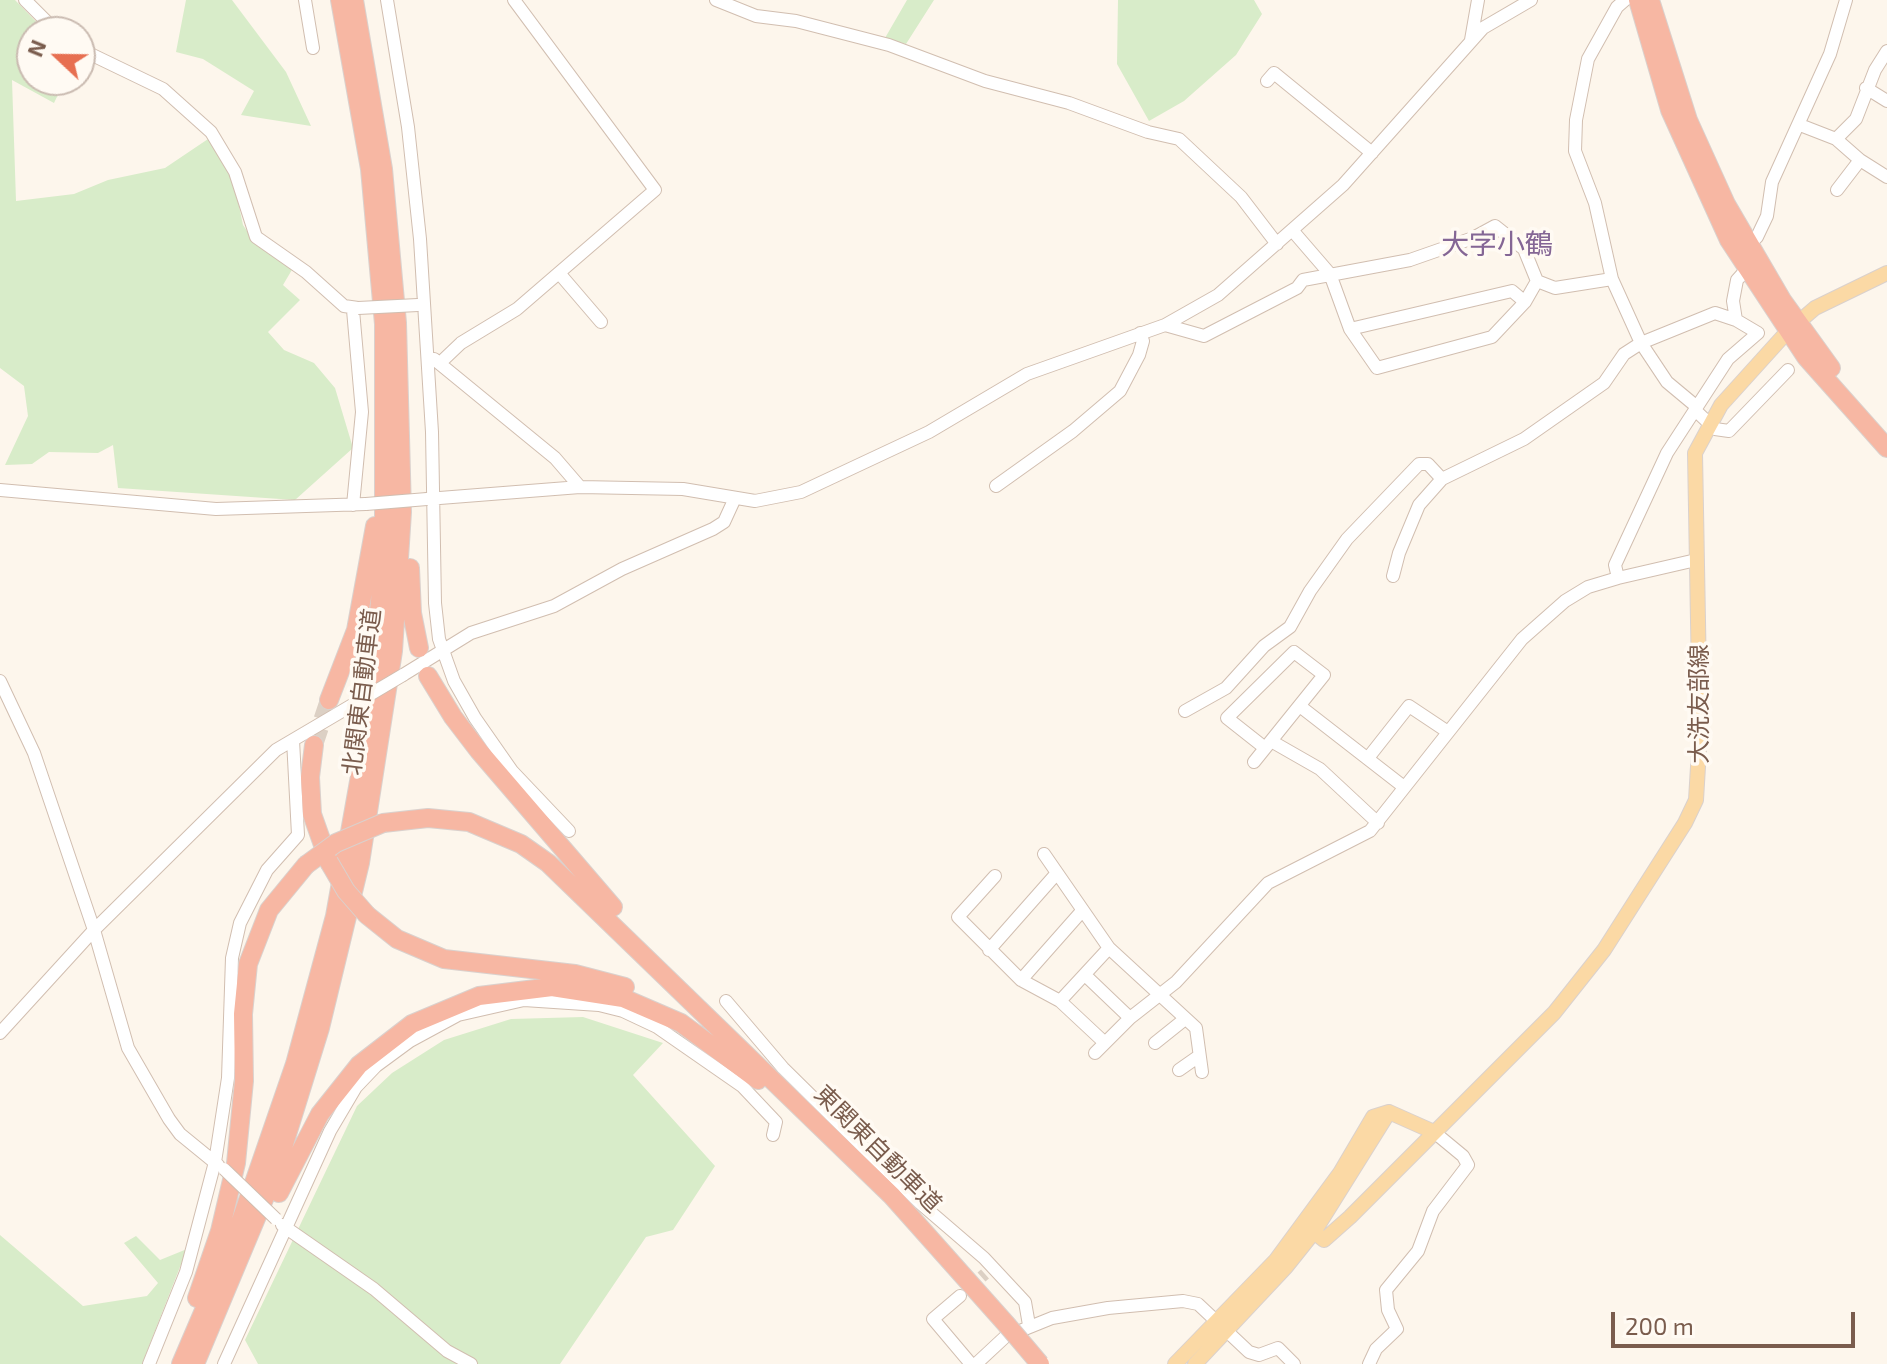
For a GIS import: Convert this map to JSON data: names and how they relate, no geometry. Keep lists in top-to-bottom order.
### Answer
{
  "streets": {
    "highway": ["北関東自動車道", "東関東自動車道"],
    "main road": ["大洗友部線"]
  },
  "districts": ["大字小鶴"],
  "scale_bar": "200 m",
  "north": "left"
}
